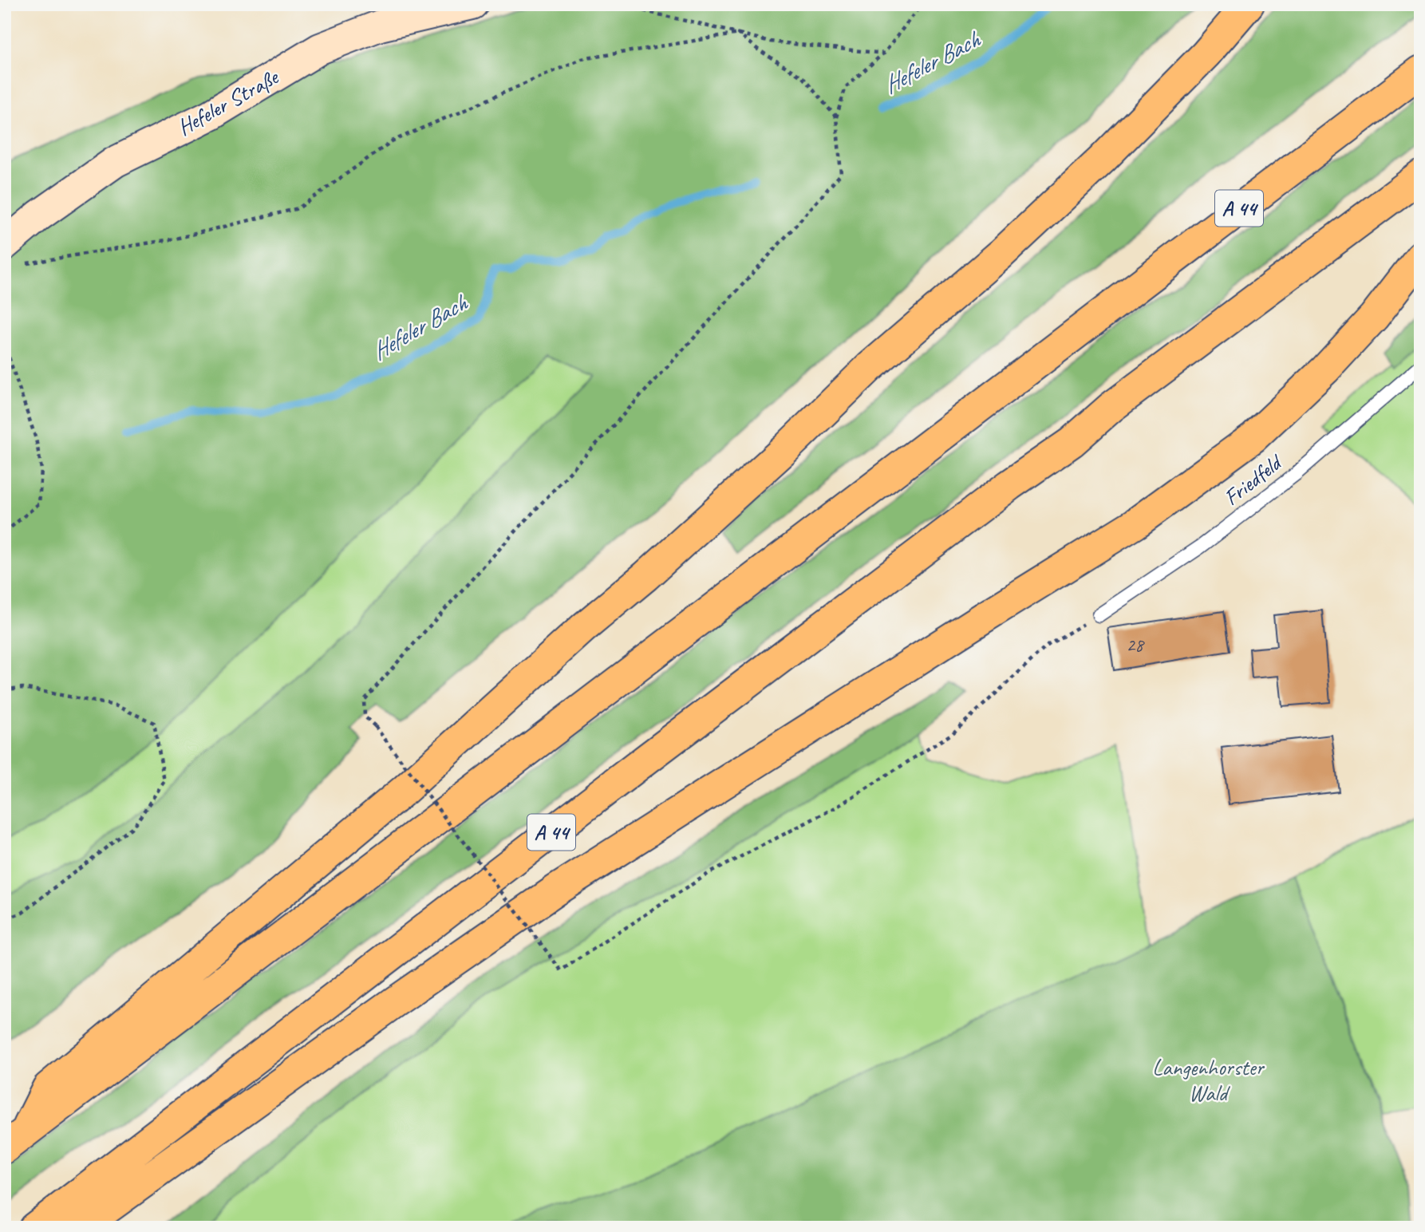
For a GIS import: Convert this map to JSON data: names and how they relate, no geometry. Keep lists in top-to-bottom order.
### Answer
{
  "streets": {
    "highway": ["A 44"],
    "main road": ["Hefeler Straße"],
    "lane": ["Friedfeld"]
  },
  "water": ["Hefeler Bach"],
  "parks": ["Langenhorster Wald"],
  "house_numbers": ["28"]
}
